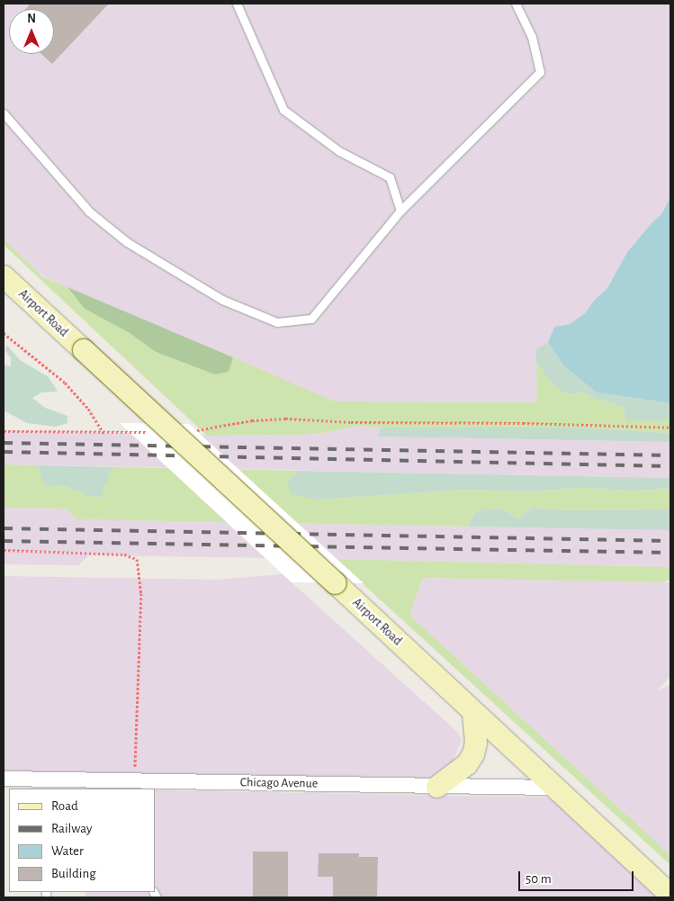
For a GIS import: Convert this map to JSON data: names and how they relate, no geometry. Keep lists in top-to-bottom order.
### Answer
{
  "streets": {
    "main road": ["Airport Road"],
    "street": ["Chicago Avenue"]
  },
  "crossings": [
    ["Airport Road", "Chicago Avenue"]
  ],
  "legend": [
    "Road",
    "Railway",
    "Water",
    "Building"
  ],
  "scale_bar": "50 m",
  "north": "top"
}
